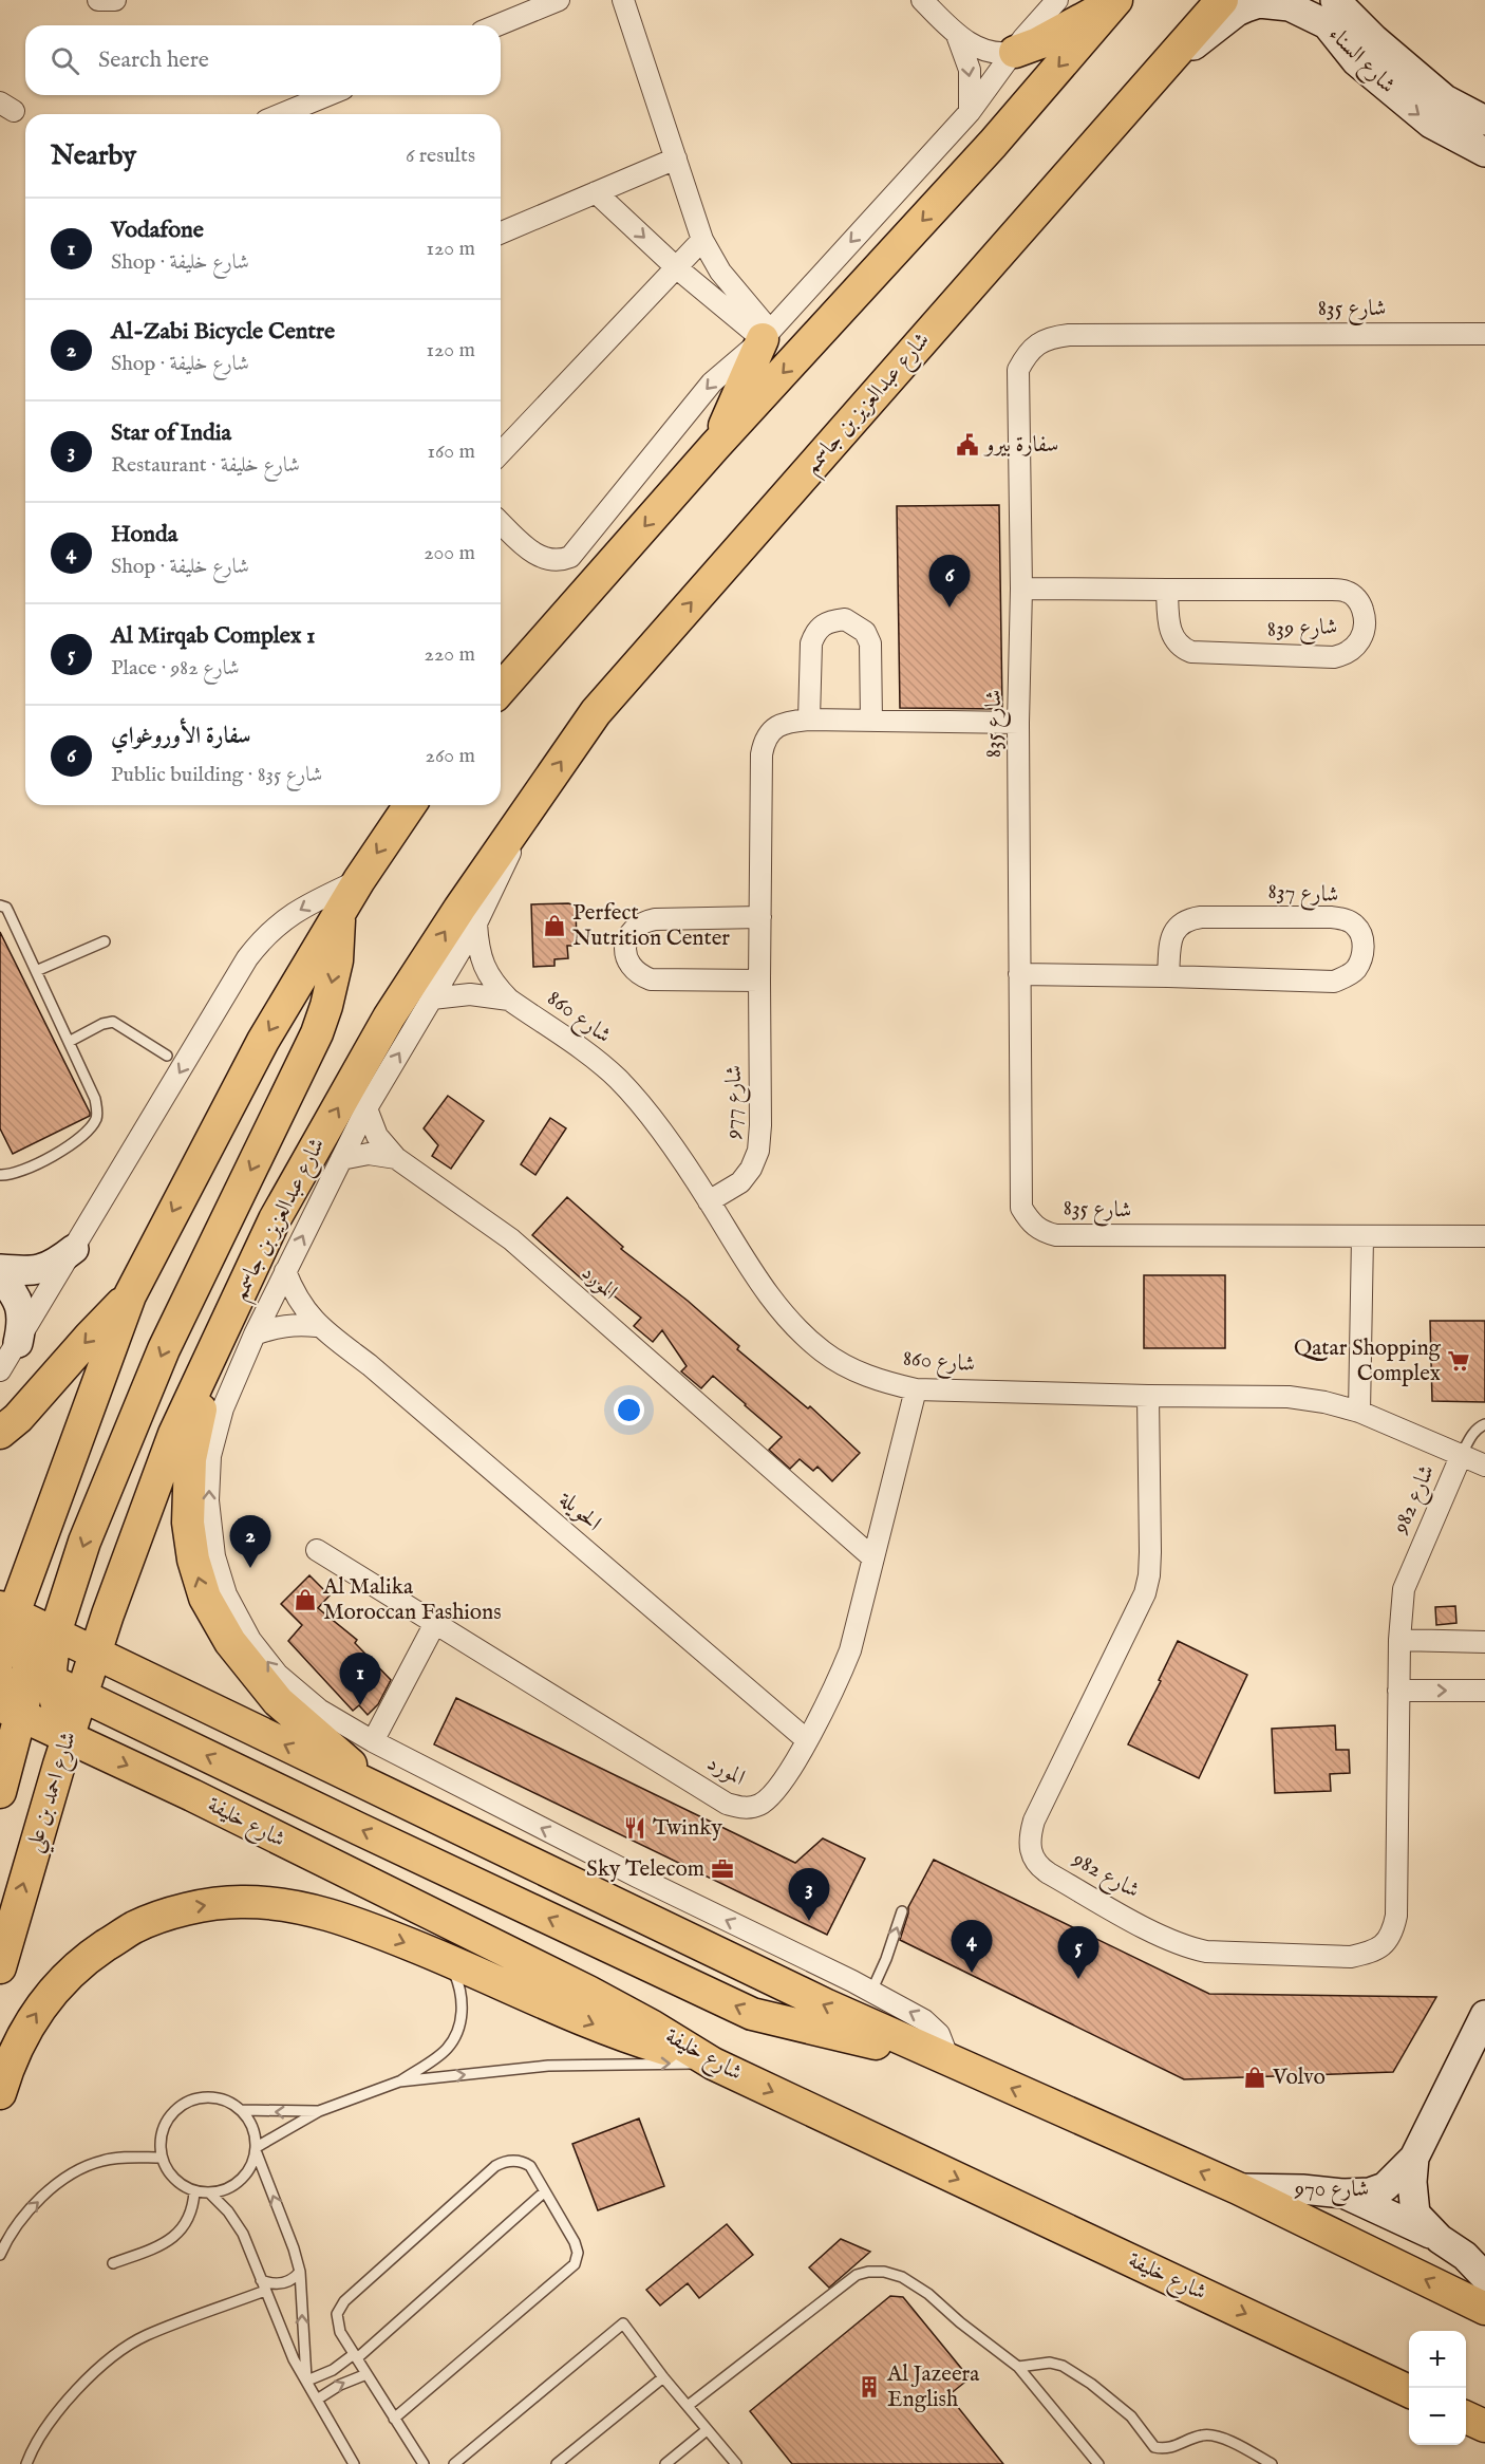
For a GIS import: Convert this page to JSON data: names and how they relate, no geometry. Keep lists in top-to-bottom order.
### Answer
{
  "streets": {
    "main road": ["شارع عبدالعزيز بن جاسمم", "شارع احمد بن علي", "شارع خليفة"],
    "street": [
      "شارع السناء",
      "شارع 835",
      "شارع 839",
      "شارع 837",
      "شارع 860",
      "شارع 977",
      "المورد",
      "شارع 982",
      "الحويلة",
      "شارع 970"
    ]
  },
  "crossings": [
    ["شارع السناء", "شارع عبدالعزيز بن جاسمم"],
    ["شارع 835", "شارع 839"],
    ["شارع 835", "شارع 837"],
    ["شارع 835", "شارع 977"],
    ["شارع عبدالعزيز بن جاسمم", "شارع 860"],
    ["شارع عبدالعزيز بن جاسمم", "المورد"],
    ["شارع عبدالعزيز بن جاسمم", "الحويلة"],
    ["شارع عبدالعزيز بن جاسمم", "شارع احمد بن علي"],
    ["شارع 860", "شارع 977"],
    ["شارع 860", "المورد"],
    ["شارع 860", "شارع 982"],
    ["المورد", "الحويلة"],
    ["شارع احمد بن علي", "شارع خليفة"]
  ],
  "places": {
    "public building": ["سفارة بيرو"],
    "shop": ["Perfect Nutrition Center", "Al Malika Moroccan Fashions", "Volvo"],
    "supermarket": ["Qatar Shopping Complex"],
    "restaurant": ["Twinky"],
    "office": ["Sky Telecom"],
    "building": ["Al Jazeera English"]
  },
  "page": {
    "search": "Search here",
    "heading": ["Nearby", "6 results"],
    "list": [
      {
        "mark": "1",
        "name": "Vodafone",
        "note": "Shop · شارع خليفة",
        "value": "120 m"
      },
      {
        "mark": "2",
        "name": "Al-Zabi Bicycle Centre",
        "note": "Shop · شارع خليفة",
        "value": "120 m"
      },
      {
        "mark": "3",
        "name": "Star of India",
        "note": "Restaurant · شارع خليفة",
        "value": "160 m"
      },
      {
        "mark": "4",
        "name": "Honda",
        "note": "Shop · شارع خليفة",
        "value": "200 m"
      },
      {
        "mark": "5",
        "name": "Al Mirqab Complex 1",
        "note": "Place · شارع 982",
        "value": "220 m"
      },
      {
        "mark": "6",
        "name": "سفارة الأوروغواي",
        "note": "Public building · شارع 835",
        "value": "260 m"
      }
    ],
    "pins": [
      "6",
      "2",
      "1",
      "3",
      "4",
      "5"
    ],
    "map_buttons": ["+", "−"]
  }
}
